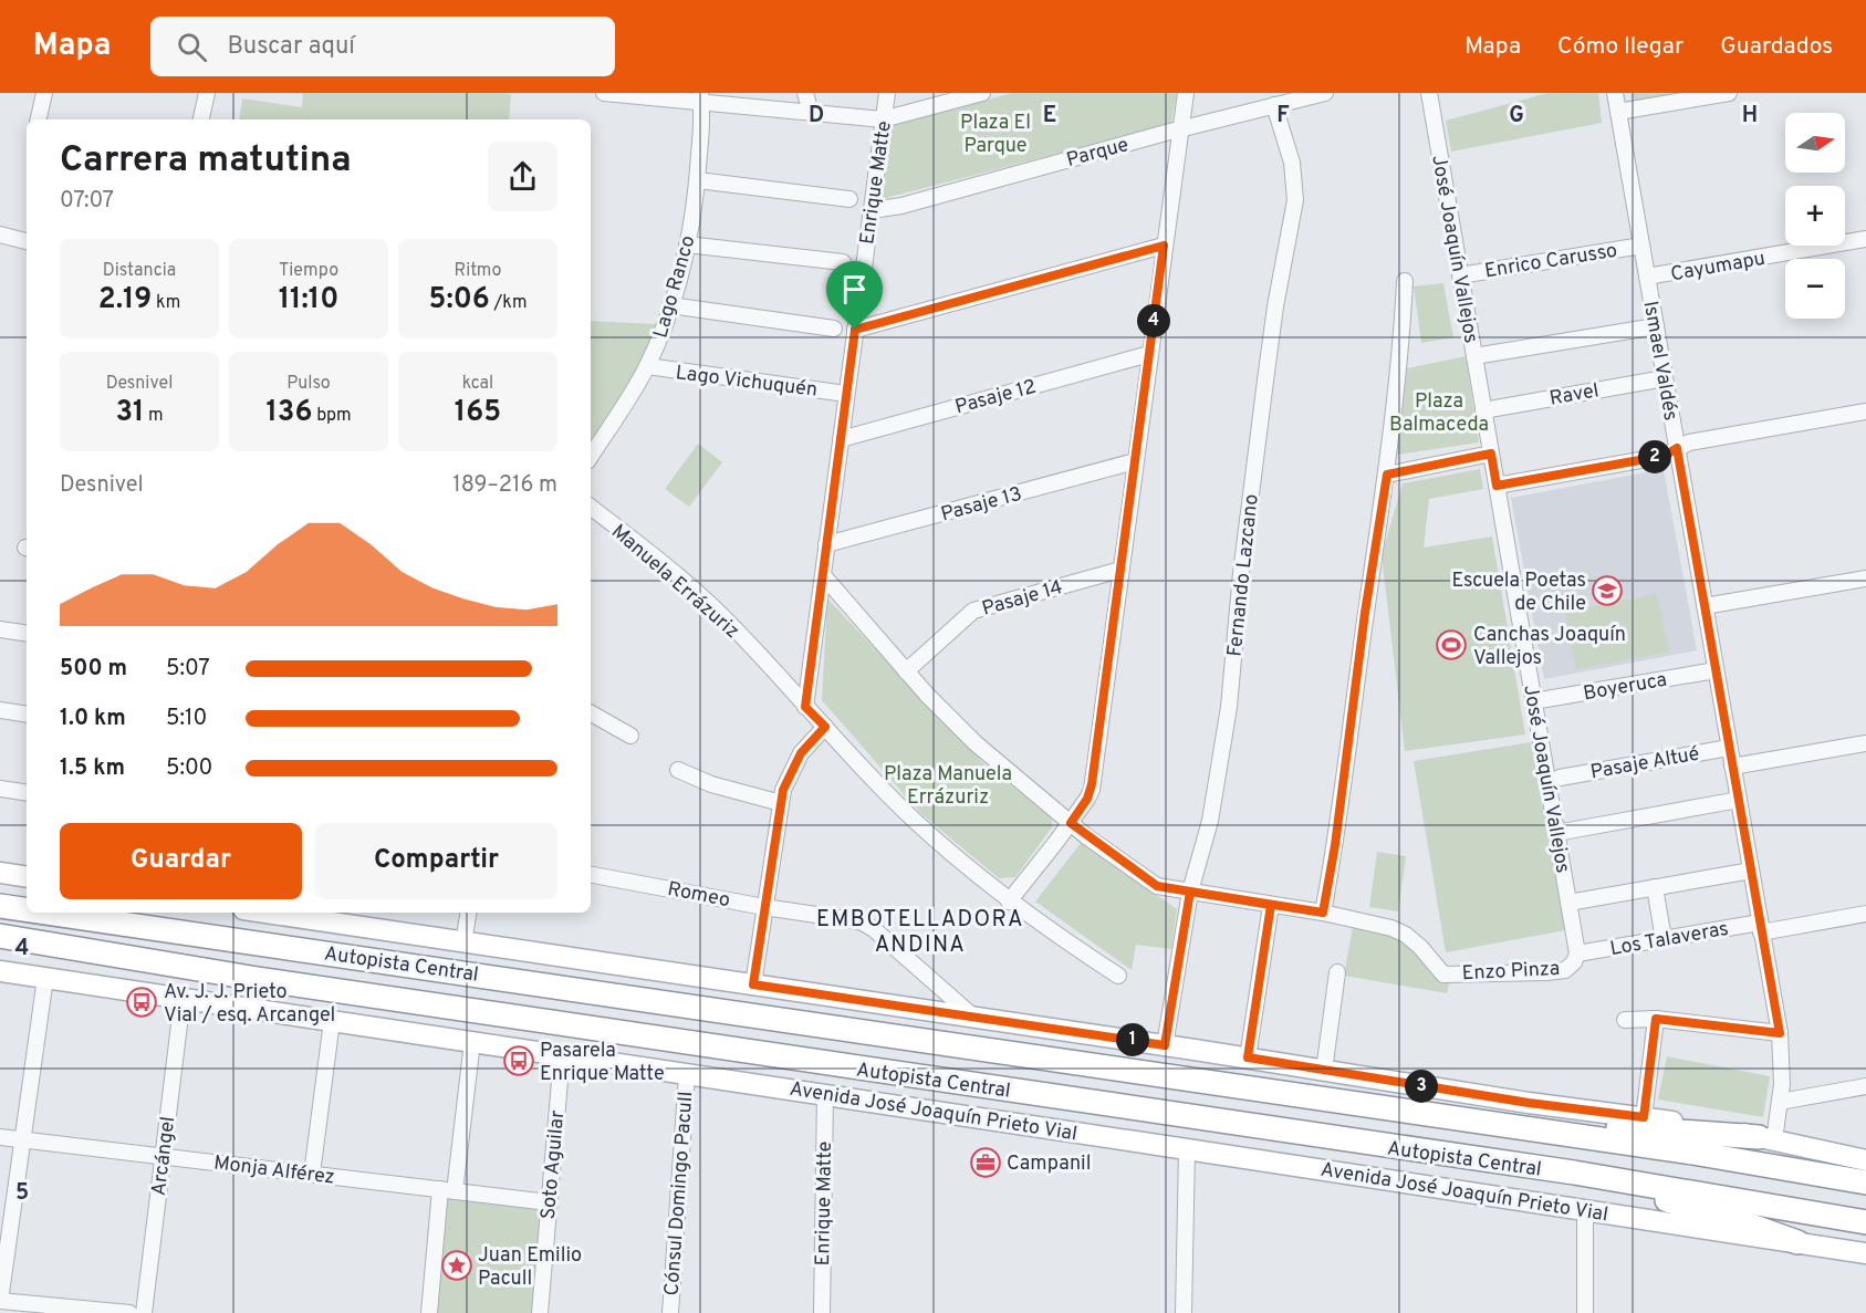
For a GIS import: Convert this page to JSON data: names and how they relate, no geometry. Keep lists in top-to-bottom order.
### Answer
{
  "streets": {
    "highway": ["Autopista Central"],
    "main road": ["Avenida José Joaquín Prieto Vial"],
    "street": [
      "Parque",
      "Enrique Matte",
      "José Joaquín Vallejos",
      "Enrico Carusso",
      "Cayumapu",
      "Lago Ranco",
      "Ismael Valdés",
      "Lago Vichuquén",
      "Ravel",
      "Pasaje 12",
      "Pasaje 13",
      "Fernando Lazcano",
      "Manuela Errázuriz",
      "Pasaje 14",
      "Boyeruca",
      "Pasaje Altué",
      "Romeo",
      "Los Talaveras",
      "Enzo Pinza",
      "Arcángel",
      "Soto Aguilar",
      "Monja Alférez",
      "Cónsul Domingo Pacull"
    ]
  },
  "crossings": [
    ["Parque", "Enrique Matte"],
    ["Parque", "Fernando Lazcano"],
    ["Enrique Matte", "Lago Vichuquén"],
    ["Enrique Matte", "Pasaje 12"],
    ["Enrique Matte", "Pasaje 13"],
    ["Enrique Matte", "Manuela Errázuriz"],
    ["Enrique Matte", "Avenida José Joaquín Prieto Vial"],
    ["José Joaquín Vallejos", "Enrico Carusso"],
    ["José Joaquín Vallejos", "Ravel"],
    ["José Joaquín Vallejos", "Boyeruca"],
    ["José Joaquín Vallejos", "Los Talaveras"],
    ["José Joaquín Vallejos", "Enzo Pinza"],
    ["Enrico Carusso", "Ismael Valdés"],
    ["Cayumapu", "Ismael Valdés"],
    ["Lago Ranco", "Lago Vichuquén"],
    ["Ismael Valdés", "Ravel"],
    ["Ismael Valdés", "Boyeruca"],
    ["Ismael Valdés", "Pasaje Altué"],
    ["Ismael Valdés", "Los Talaveras"],
    ["Fernando Lazcano", "Enzo Pinza"],
    ["Los Talaveras", "Enzo Pinza"],
    ["Avenida José Joaquín Prieto Vial", "Arcángel"],
    ["Avenida José Joaquín Prieto Vial", "Soto Aguilar"],
    ["Avenida José Joaquín Prieto Vial", "Cónsul Domingo Pacull"],
    ["Arcángel", "Monja Alférez"],
    ["Soto Aguilar", "Monja Alférez"]
  ],
  "districts": ["EMBOTELLADORA ANDINA"],
  "parks": ["Plaza El Parque", "Plaza Balmaceda", "Plaza Manuela Errázuriz"],
  "places": {
    "school or university": ["Escuela Poetas de Chile"],
    "sports": ["Canchas Joaquín Vallejos"],
    "bus stop": ["Av. J. J. Prieto Vial / esq. Arcangel", "Pasarela Enrique Matte"],
    "office": ["Campanil"],
    "place": ["Juan Emilio Pacull"]
  },
  "north": "right",
  "page": {
    "header": "Mapa",
    "search": "Buscar aquí",
    "nav": ["Mapa", "Cómo llegar", "Guardados"],
    "map_buttons": ["+", "−"],
    "heading": ["Carrera matutina", "07:07"],
    "stats": [
      ["Distancia", "2.19 km"],
      ["Tiempo", "11:10"],
      ["Ritmo", "5:06 /km"],
      ["Desnivel", "31 m"],
      ["Pulso", "136 bpm"],
      ["kcal", "165"]
    ],
    "pins": [
      "4",
      "2",
      "1",
      "3"
    ],
    "chart": ["Desnivel", "189–216 m"],
    "list": [
      {
        "name": "500 m",
        "note": "5:07"
      },
      {
        "name": "1.0 km",
        "note": "5:10"
      },
      {
        "name": "1.5 km",
        "note": "5:00"
      }
    ],
    "buttons": ["Guardar", "Compartir"]
  },
  "grid": {
    "columns": [
      "D",
      "E",
      "F",
      "G",
      "H"
    ],
    "rows": ["4", "5"]
  }
}
